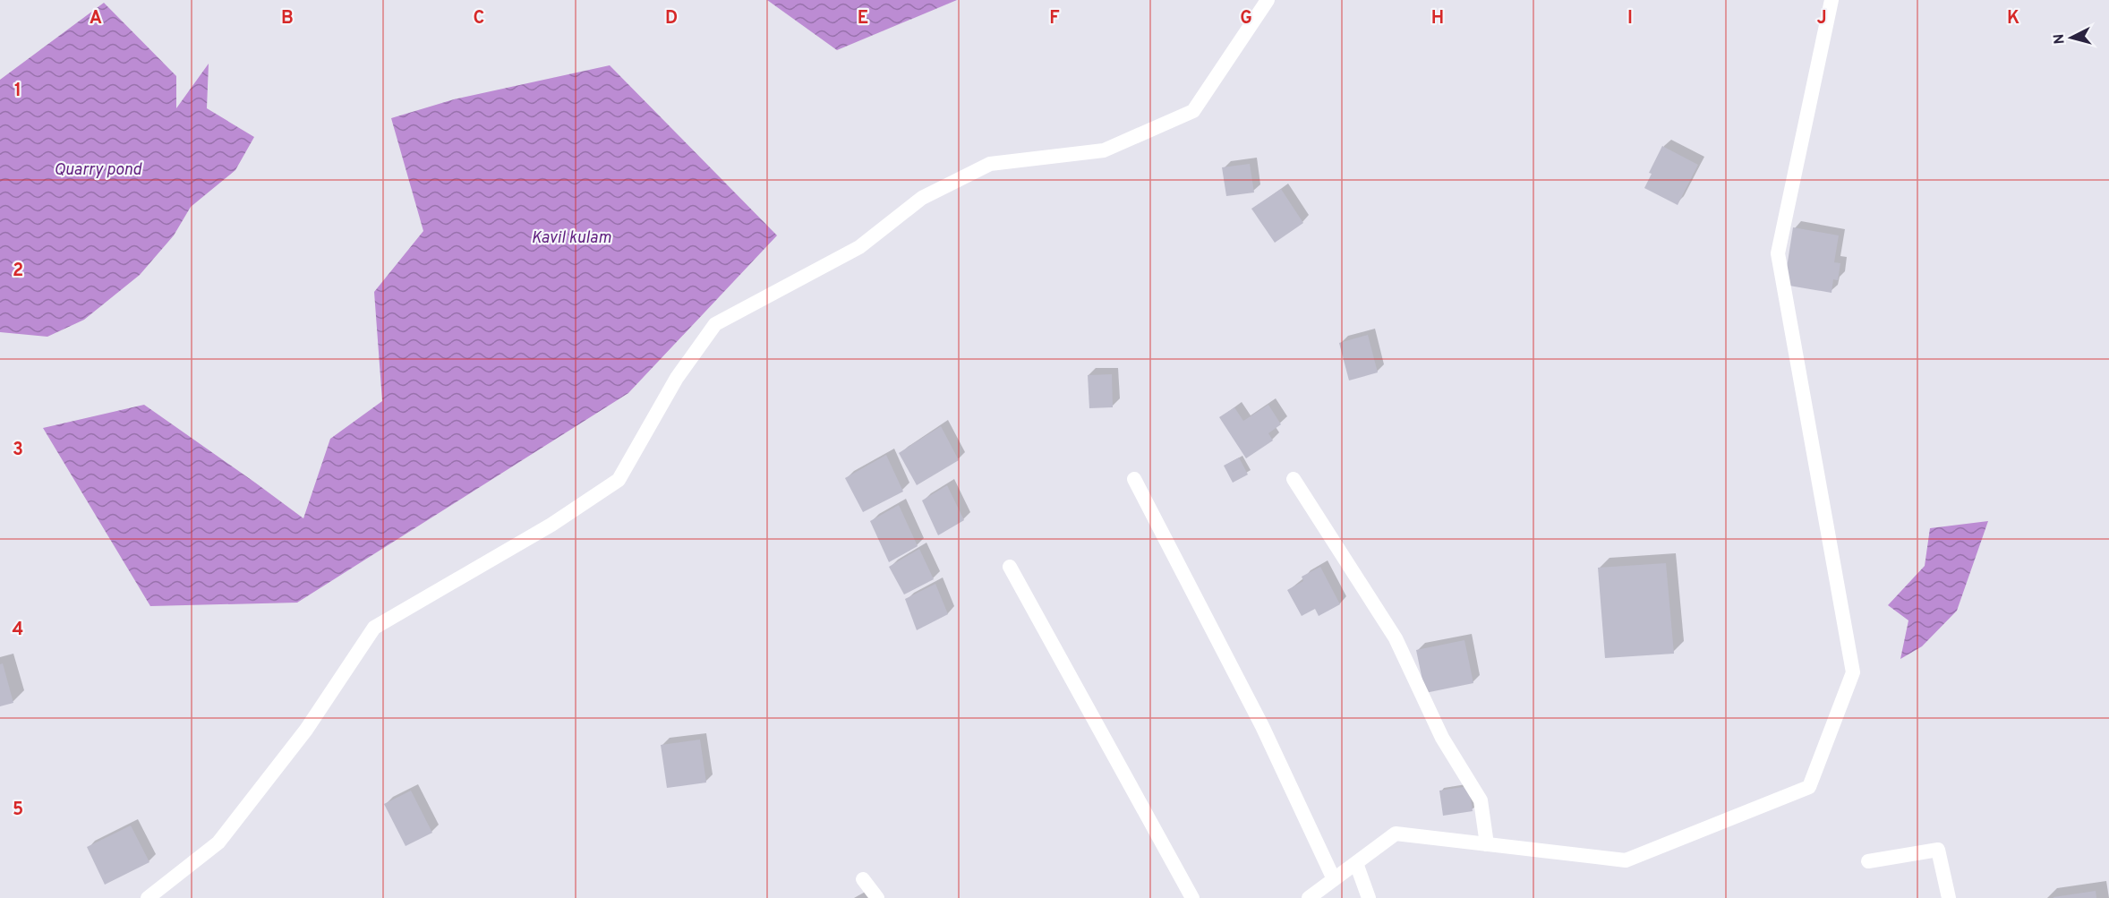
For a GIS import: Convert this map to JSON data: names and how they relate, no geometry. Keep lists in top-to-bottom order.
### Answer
{
  "water": ["Quarry pond", "Kavil kulam"],
  "north": "left",
  "grid": {
    "columns": [
      "A",
      "B",
      "C",
      "D",
      "E",
      "F",
      "G",
      "H",
      "I",
      "J",
      "K"
    ],
    "rows": [
      "1",
      "2",
      "3",
      "4",
      "5"
    ]
  }
}
